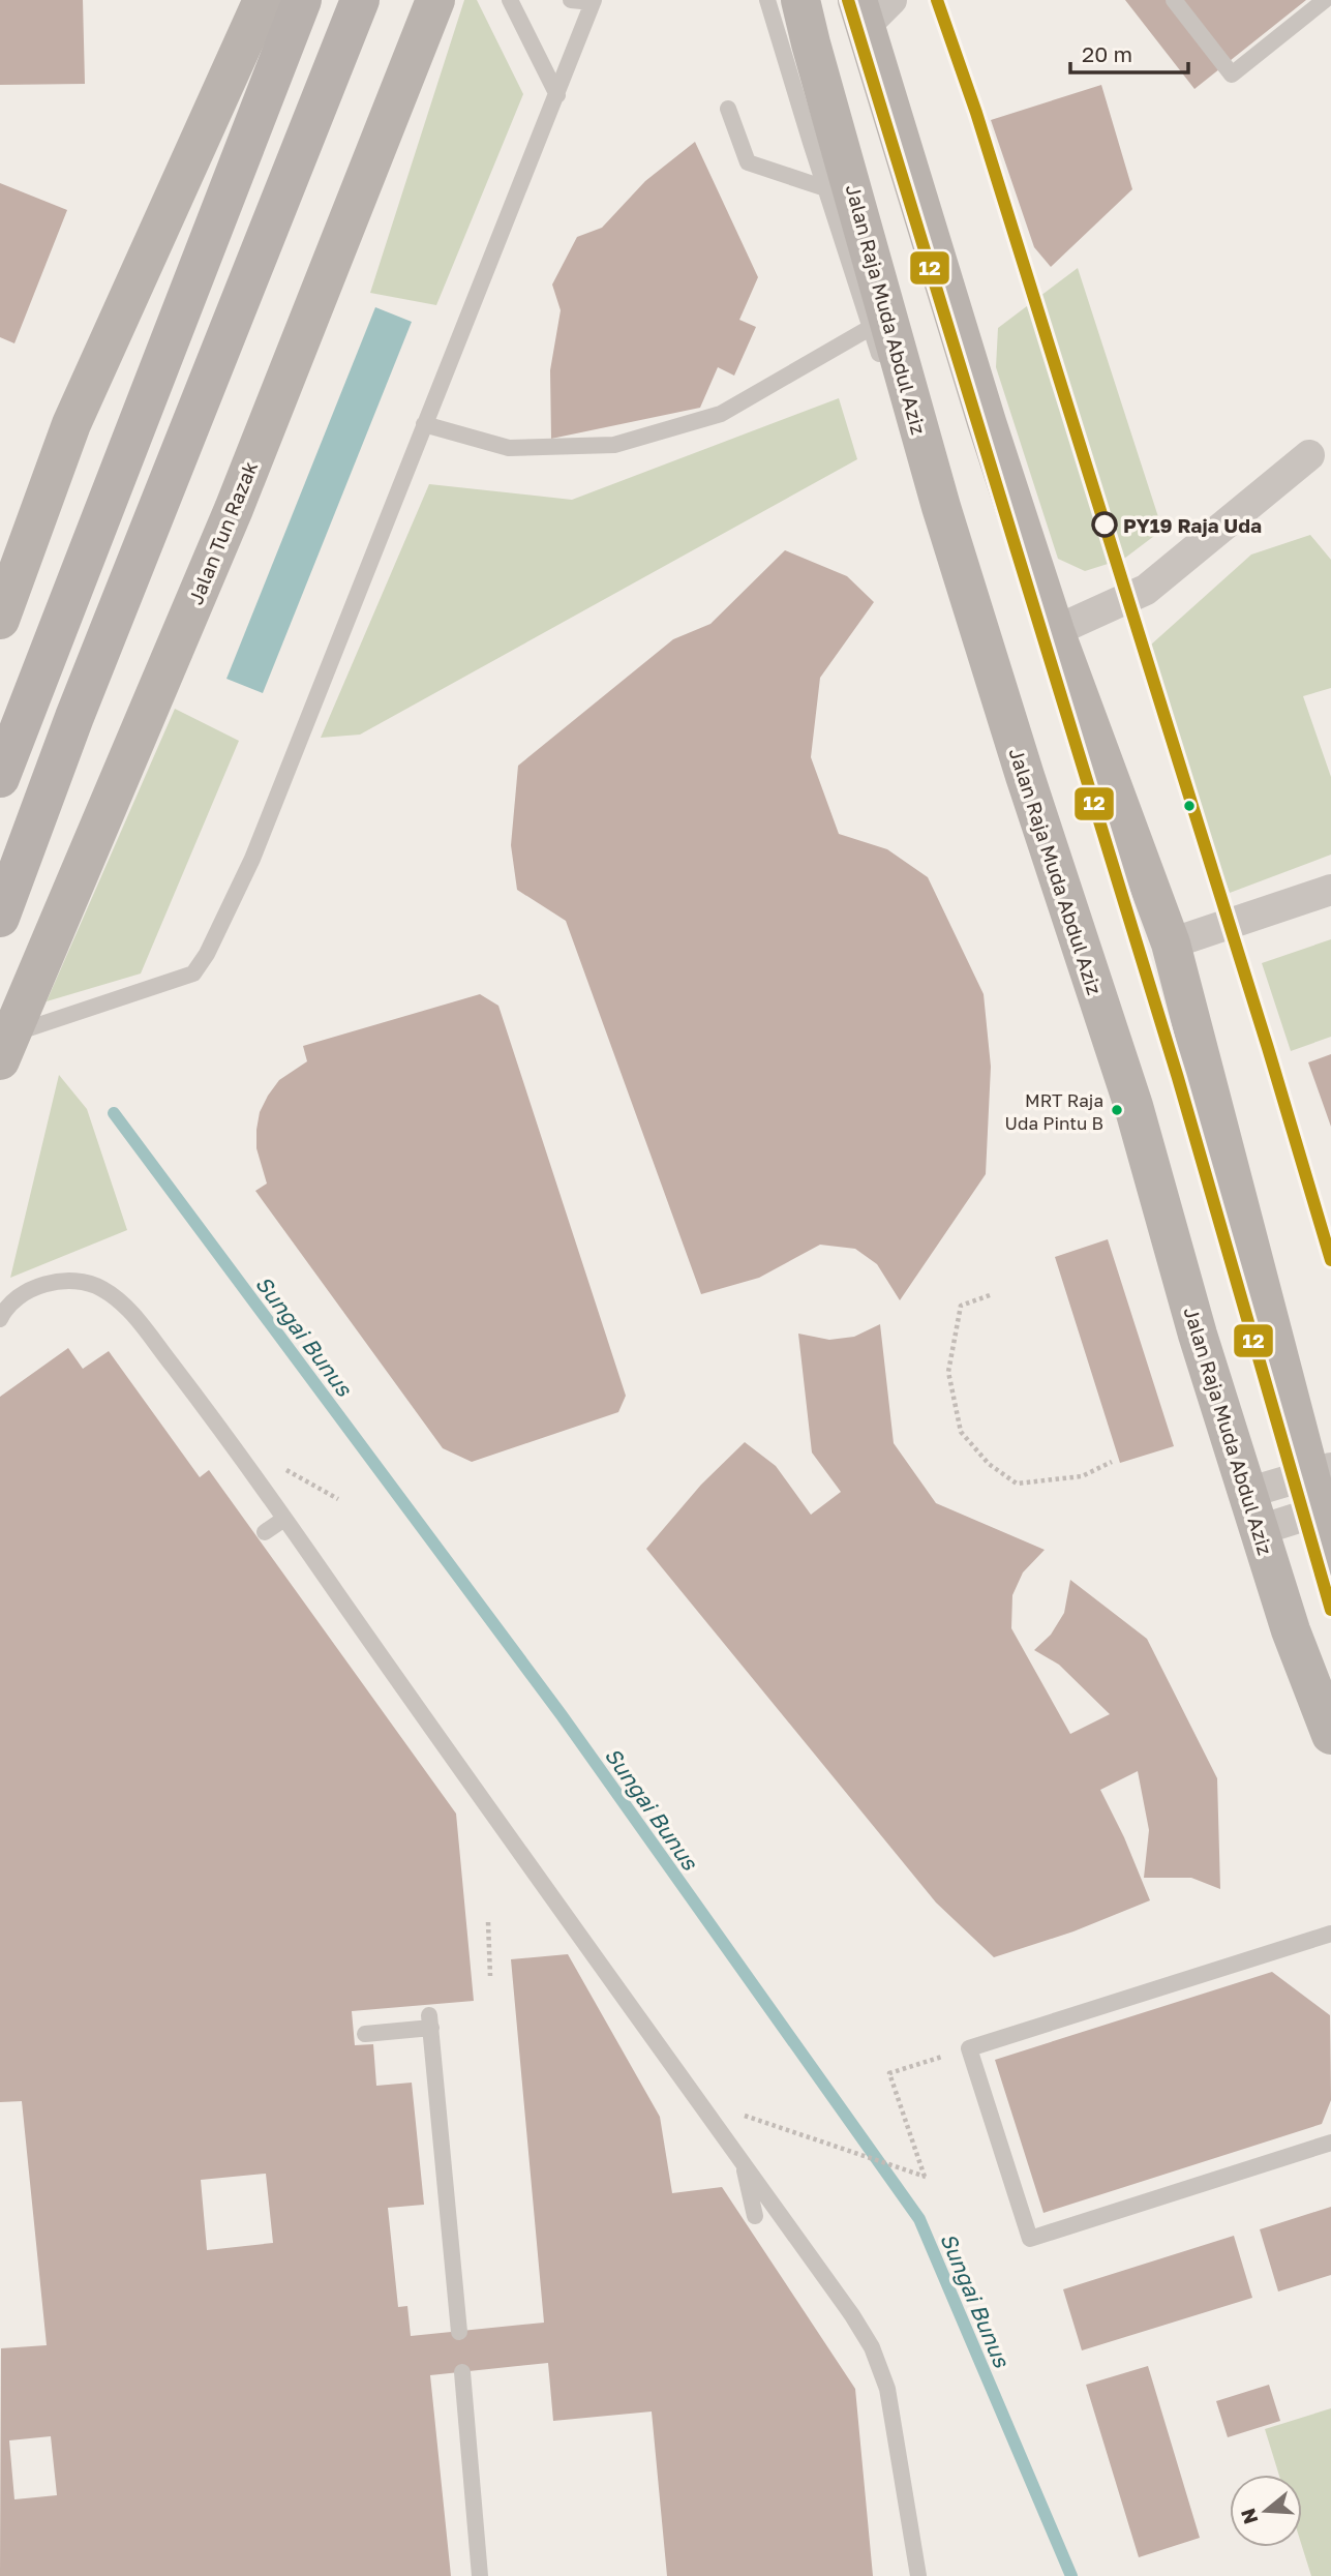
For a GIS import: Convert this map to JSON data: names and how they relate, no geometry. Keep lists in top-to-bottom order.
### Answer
{
  "streets": {
    "main road": ["Jalan Raja Muda Abdul Aziz", "Jalan Tun Razak"]
  },
  "water": ["Sungai Bunus"],
  "places": ["PY19 Raja Uda", "MRT Raja Uda Pintu B"],
  "lines": ["transit line 12"],
  "scale_bar": "20 m",
  "north": "left"
}
